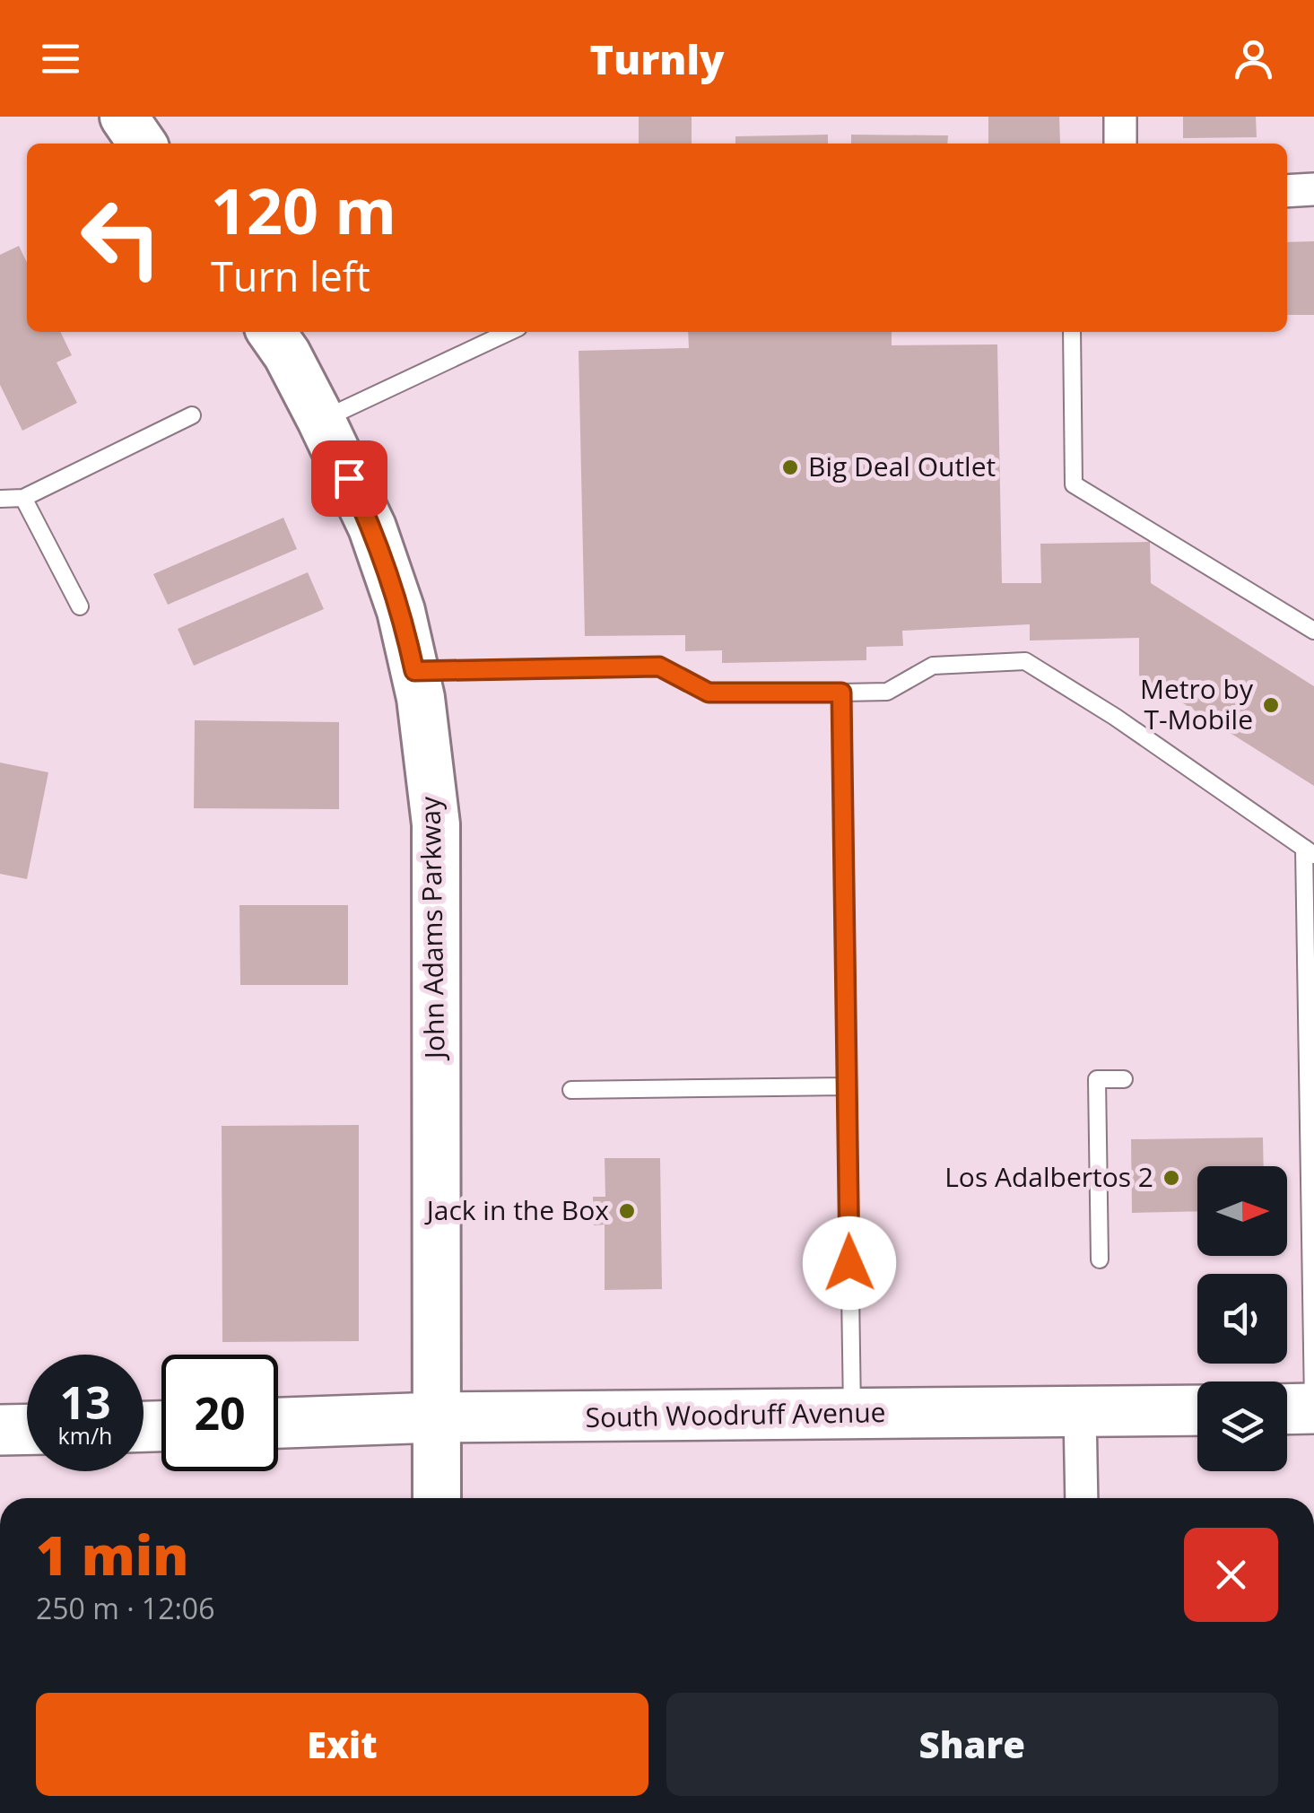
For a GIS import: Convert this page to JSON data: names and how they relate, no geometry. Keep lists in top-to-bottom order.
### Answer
{
  "streets": {
    "main road": ["South Woodruff Avenue"],
    "street": ["John Adams Parkway"]
  },
  "crossings": [
    ["John Adams Parkway", "South Woodruff Avenue"]
  ],
  "places": [
    "Big Deal Outlet",
    "Metro by T-Mobile",
    "Los Adalbertos 2",
    "Jack in the Box"
  ],
  "north": "right",
  "page": {
    "header": "Turnly",
    "turn": ["120 m", "Turn left"],
    "speed": "13 km/h",
    "limit": "20",
    "heading": ["1 min", "250 m · 12:06"],
    "buttons": ["Exit", "Share"]
  }
}
